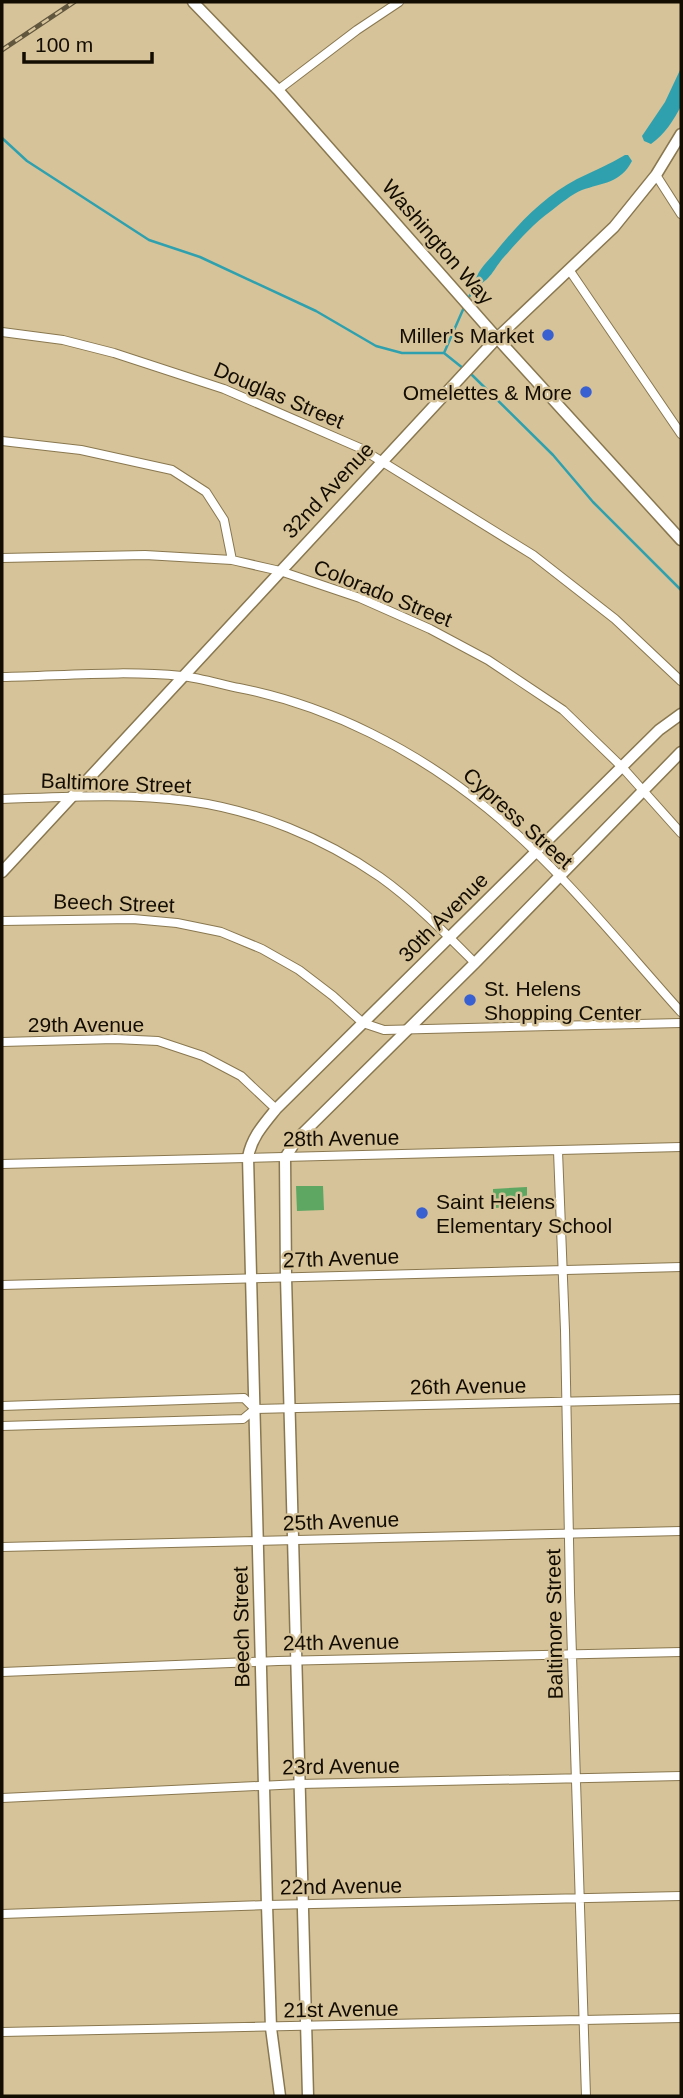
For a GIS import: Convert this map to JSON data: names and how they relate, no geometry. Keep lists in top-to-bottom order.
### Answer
{
  "streets": {
    "street": [
      "Washington Way",
      "Douglas Street",
      "32nd Avenue",
      "Colorado Street",
      "Baltimore Street",
      "Cypress Street",
      "Beech Street",
      "30th Avenue",
      "29th Avenue",
      "28th Avenue",
      "27th Avenue",
      "26th Avenue",
      "25th Avenue",
      "24th Avenue",
      "23rd Avenue",
      "22nd Avenue",
      "21st Avenue"
    ]
  },
  "crossings": [
    ["Washington Way", "32nd Avenue"],
    ["Douglas Street", "32nd Avenue"],
    ["32nd Avenue", "Colorado Street"],
    ["32nd Avenue", "Baltimore Street"],
    ["32nd Avenue", "Cypress Street"],
    ["Colorado Street", "30th Avenue"],
    ["Baltimore Street", "30th Avenue"],
    ["Baltimore Street", "28th Avenue"],
    ["Baltimore Street", "27th Avenue"],
    ["Baltimore Street", "26th Avenue"],
    ["Baltimore Street", "25th Avenue"],
    ["Baltimore Street", "24th Avenue"],
    ["Baltimore Street", "23rd Avenue"],
    ["Baltimore Street", "22nd Avenue"],
    ["Baltimore Street", "21st Avenue"],
    ["Cypress Street", "30th Avenue"],
    ["Beech Street", "30th Avenue"],
    ["Beech Street", "28th Avenue"],
    ["Beech Street", "27th Avenue"],
    ["Beech Street", "26th Avenue"],
    ["Beech Street", "25th Avenue"],
    ["Beech Street", "24th Avenue"],
    ["Beech Street", "23rd Avenue"],
    ["Beech Street", "22nd Avenue"],
    ["Beech Street", "21st Avenue"],
    ["30th Avenue", "29th Avenue"],
    ["30th Avenue", "28th Avenue"]
  ],
  "places": [
    "Miller's Market",
    "Omelettes & More",
    "St. Helens Shopping Center",
    "Saint Helens Elementary School"
  ],
  "scale_bar": "100 m"
}
